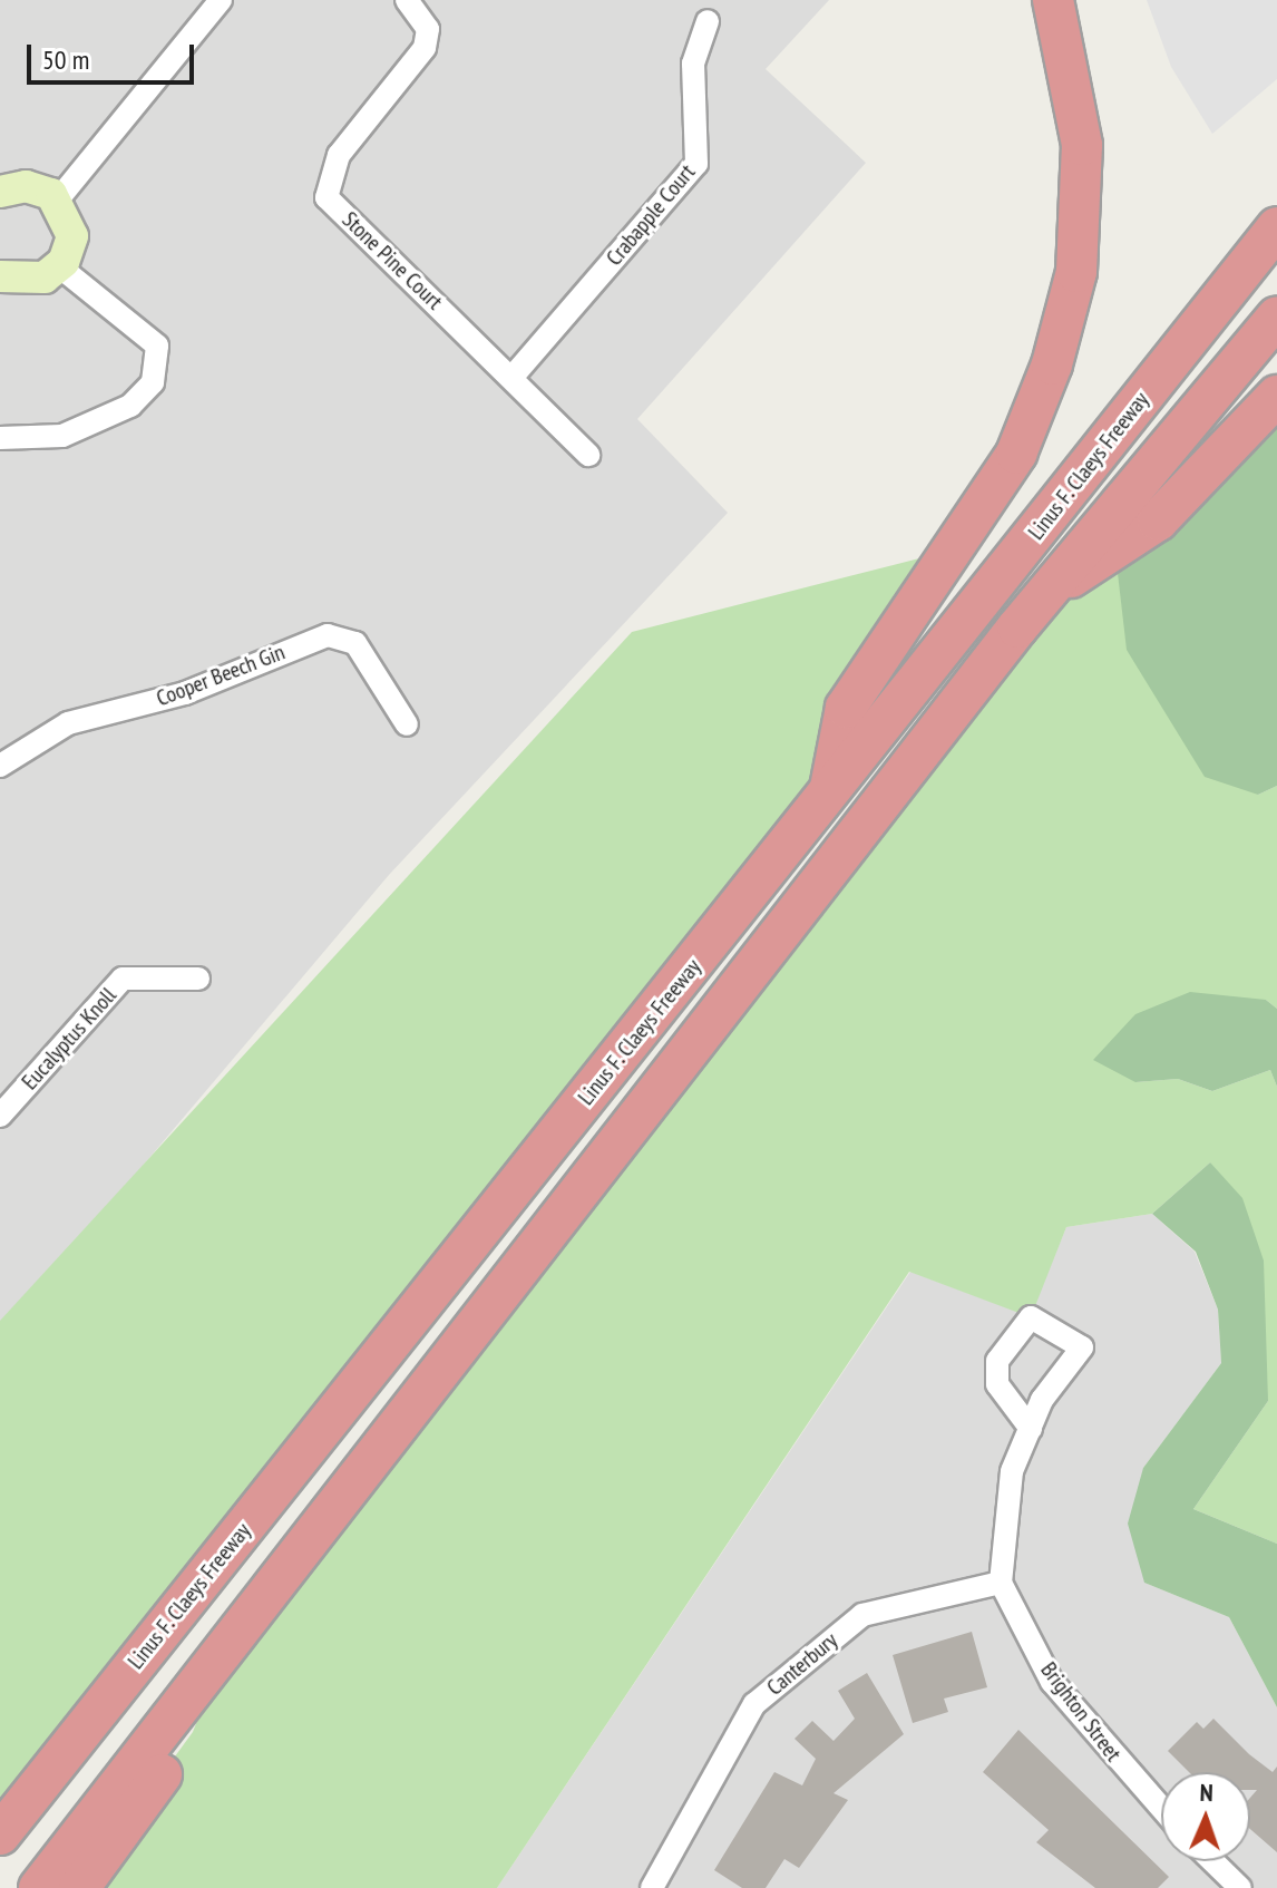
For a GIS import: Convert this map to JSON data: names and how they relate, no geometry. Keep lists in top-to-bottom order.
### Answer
{
  "streets": {
    "highway": ["Linus F. Claeys Freeway"],
    "street": [
      "Crabapple Court",
      "Stone Pine Court",
      "Cooper Beech Gin",
      "Eucalyptus Knoll",
      "Canterbury",
      "Brighton Street"
    ]
  },
  "crossings": [
    ["Crabapple Court", "Stone Pine Court"],
    ["Canterbury", "Brighton Street"]
  ],
  "scale_bar": "50 m",
  "north": "top"
}
